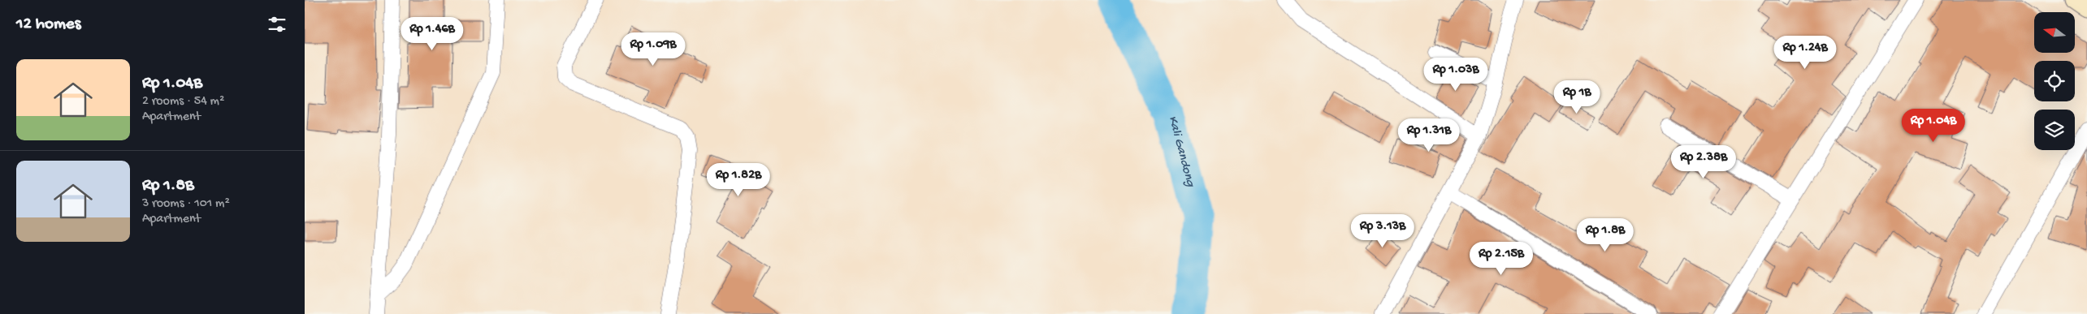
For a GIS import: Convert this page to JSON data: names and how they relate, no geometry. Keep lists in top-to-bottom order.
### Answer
{
  "water": ["Kali Gandong"],
  "north": "left",
  "page": {
    "heading": "12 homes",
    "price": [
      "Rp 1.46B",
      "Rp 1.09B",
      "Rp 1.24B",
      "Rp 1.03B",
      "Rp 1B",
      "Rp 1.04B",
      "Rp 1.31B",
      "Rp 2.38B",
      "Rp 1.82B",
      "Rp 3.13B",
      "Rp 1.8B",
      "Rp 2.15B"
    ],
    "list": [
      {
        "name": "Rp 1.04B",
        "note": "2 rooms · 54 m² · Apartment"
      },
      {
        "name": "Rp 1.8B",
        "note": "3 rooms · 101 m² · Apartment"
      }
    ]
  }
}
